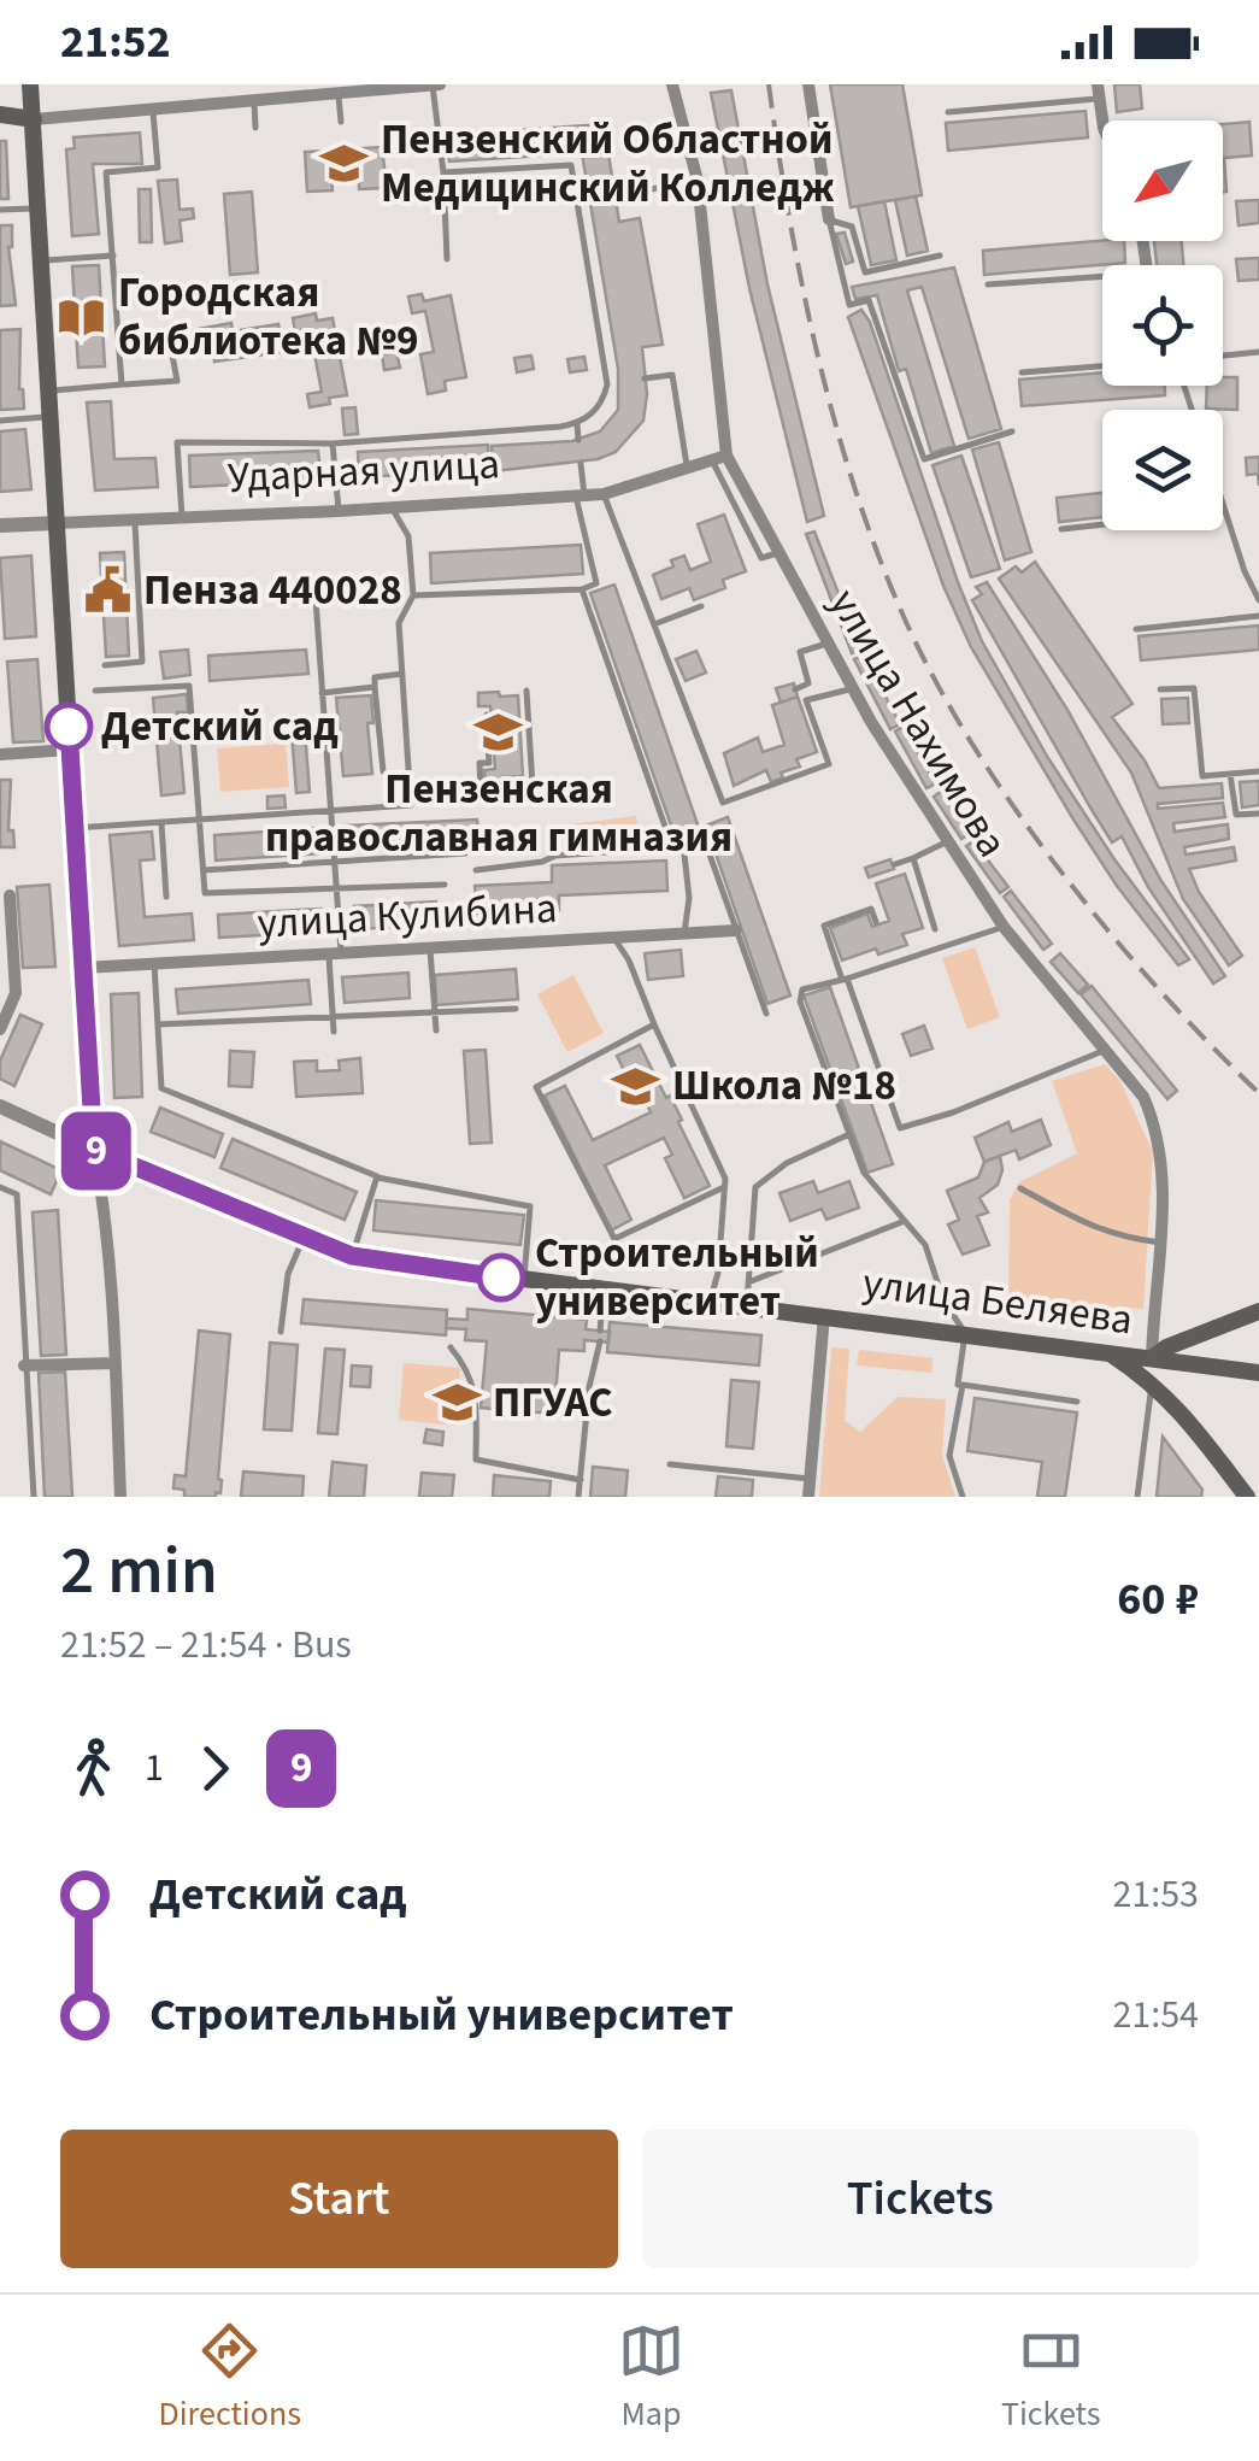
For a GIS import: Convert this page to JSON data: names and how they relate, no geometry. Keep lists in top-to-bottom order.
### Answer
{
  "streets": {
    "main road": ["улица Беляева"],
    "street": ["Ударная улица", "улица Нахимова", "улица Кулибина"]
  },
  "crossings": [
    ["Ударная улица", "улица Нахимова"],
    ["улица Нахимова", "улица Беляева"]
  ],
  "places": {
    "school or university": [
      "Пензенский Областной Медицинский Колледж",
      "Пензенская православная гимназия",
      "Школа №18",
      "ПГУАС"
    ],
    "library": ["Городская библиотека №9"],
    "public building": ["Пенза 440028"],
    "other": ["Детский сад", "Строительный университет"]
  },
  "lines": ["bus line 9"],
  "north": "bottom left",
  "page": {
    "status": "21:52",
    "on_map": "9",
    "heading": ["2 min", "21:52 – 21:54 · Bus", "60 ₽"],
    "legs": ["1", "9"],
    "list": [
      {
        "name": "Детский сад",
        "value": "21:53"
      },
      {
        "name": "Строительный университет",
        "value": "21:54"
      }
    ],
    "buttons": ["Start", "Tickets"],
    "tabs": ["Directions", "Map", "Tickets"]
  }
}
